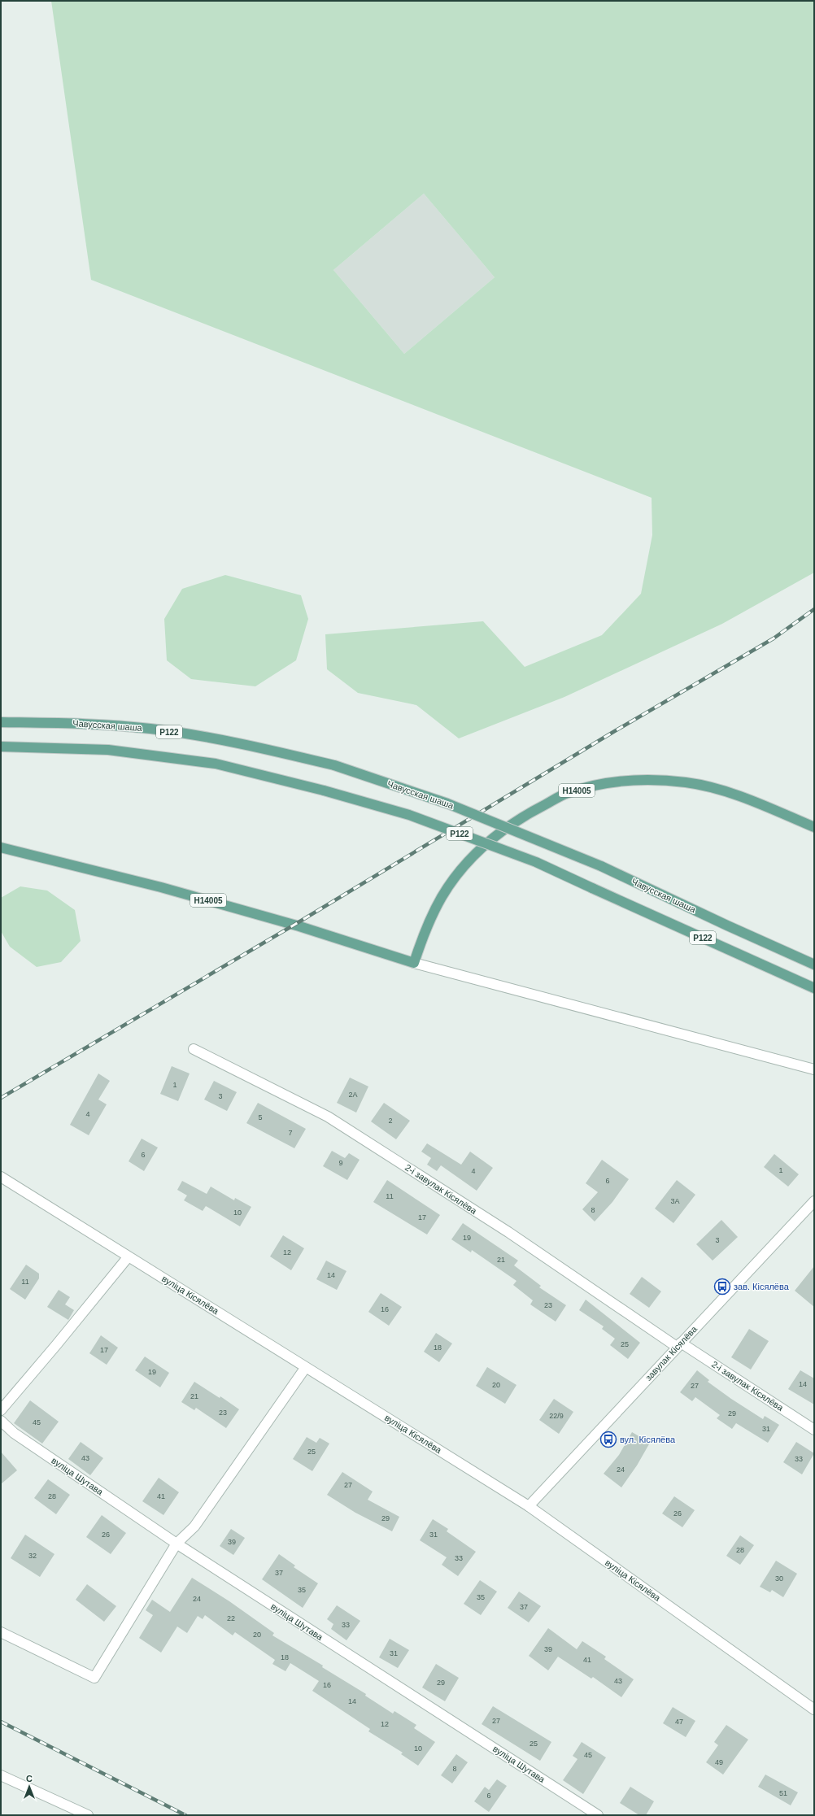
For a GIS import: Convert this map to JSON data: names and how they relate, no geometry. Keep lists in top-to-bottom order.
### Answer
{
  "streets": {
    "main road": ["Чавусская шаша", "Р122", "Н14005"],
    "street": [
      "2-і завулак Кісялёва",
      "вуліца Кісялёва",
      "завулак Кісялёва",
      "вуліца Шутава"
    ]
  },
  "crossings": [
    ["2-і завулак Кісялёва", "завулак Кісялёва"],
    ["вуліца Кісялёва", "завулак Кісялёва"]
  ],
  "places": {
    "bus stop": ["зав. Кісялёва", "вул. Кісялёва"]
  },
  "house_numbers": [
    "1",
    "2А",
    "3",
    "4",
    "5",
    "2",
    "7",
    "6",
    "9",
    "1",
    "4",
    "6",
    "11",
    "3А",
    "8",
    "10",
    "17",
    "19",
    "3",
    "12",
    "21",
    "14",
    "11",
    "23",
    "16",
    "25",
    "18",
    "17",
    "19",
    "14",
    "20",
    "27",
    "21",
    "23",
    "29",
    "22/9",
    "45",
    "31",
    "25",
    "43",
    "33",
    "24",
    "27",
    "28",
    "41",
    "26",
    "29",
    "26",
    "31",
    "39",
    "28",
    "32",
    "33",
    "37",
    "30",
    "35",
    "35",
    "24",
    "37",
    "22",
    "33",
    "20",
    "39",
    "31",
    "18",
    "41",
    "43",
    "29",
    "16",
    "14",
    "27",
    "47",
    "12",
    "25",
    "10",
    "45",
    "49",
    "8",
    "51",
    "6"
  ],
  "north": "top"
}
